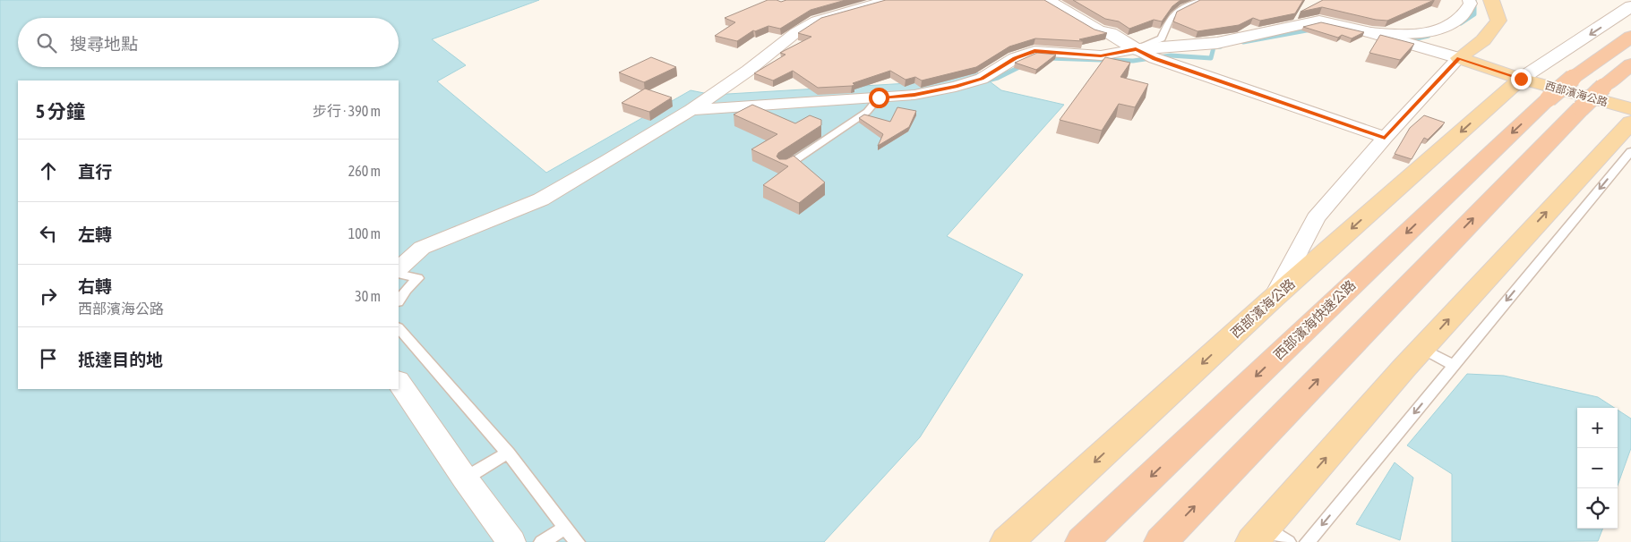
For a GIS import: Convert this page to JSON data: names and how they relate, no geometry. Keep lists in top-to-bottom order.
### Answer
{
  "streets": {
    "highway": ["西部濱海快速公路"],
    "main road": ["西部濱海公路"]
  },
  "page": {
    "search": "搜尋地點",
    "heading": ["5 分鐘", "步行 · 390 m"],
    "list": [
      ["直行", "260 m"],
      ["左轉", "100 m"],
      ["右轉", "西部濱海公路", "30 m"],
      "抵達目的地"
    ],
    "map_buttons": ["+", "−"]
  }
}
